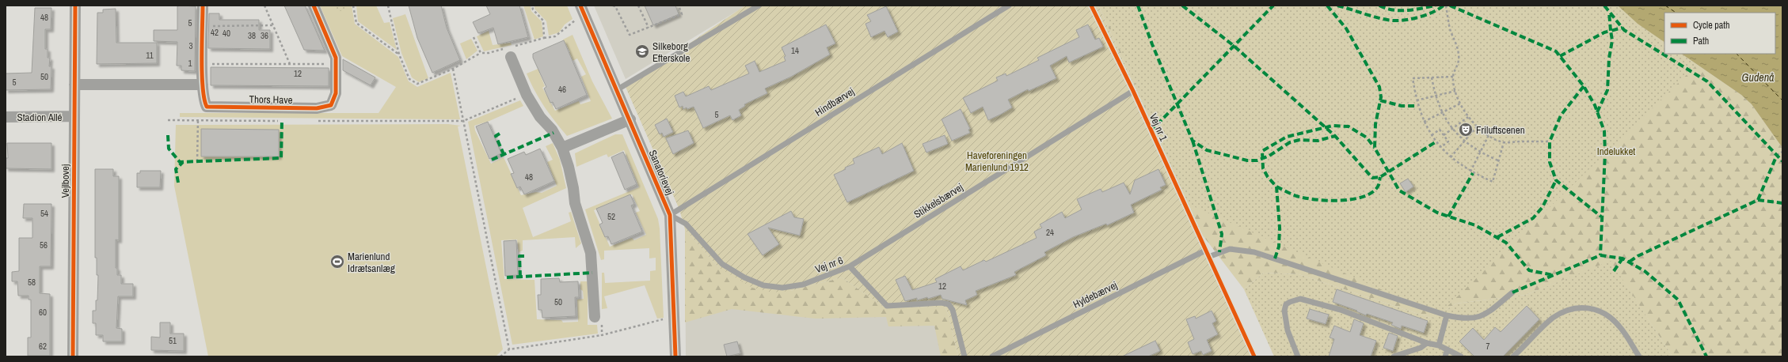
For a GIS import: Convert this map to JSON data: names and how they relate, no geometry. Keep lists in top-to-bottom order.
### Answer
{
  "streets": {
    "street": [
      "Thors Have",
      "Stadion Allé",
      "Sanatorievej",
      "Vejlbovej"
    ],
    "lane": [
      "Hindbærvej",
      "Vej nr 1",
      "Stikkelsbærvej",
      "Vej nr 6",
      "Hyldebærvej"
    ]
  },
  "crossings": [
    ["Hindbærvej", "Sanatorievej"],
    ["Hindbærvej", "Vej nr 6"],
    ["Stadion Allé", "Vejlbovej"],
    ["Vej nr 1", "Stikkelsbærvej"],
    ["Vej nr 1", "Hyldebærvej"],
    ["Sanatorievej", "Vej nr 6"],
    ["Stikkelsbærvej", "Vej nr 6"]
  ],
  "water": ["Gudenå"],
  "parks": ["Indelukket", "Haveforeningen Marienlund 1912"],
  "places": {
    "school or university": ["Silkeborg Efterskole"],
    "theatre": ["Friluftscenen"],
    "sports": ["Marienlund Idrætsanlæg"]
  },
  "house_numbers": [
    "48",
    "5",
    "42",
    "40",
    "38",
    "36",
    "3",
    "14",
    "11",
    "1",
    "12",
    "50",
    "5",
    "46",
    "5",
    "48",
    "54",
    "52",
    "24",
    "56",
    "58",
    "12",
    "50",
    "60",
    "51",
    "62",
    "7"
  ],
  "legend": ["Cycle path", "Path"]
}
